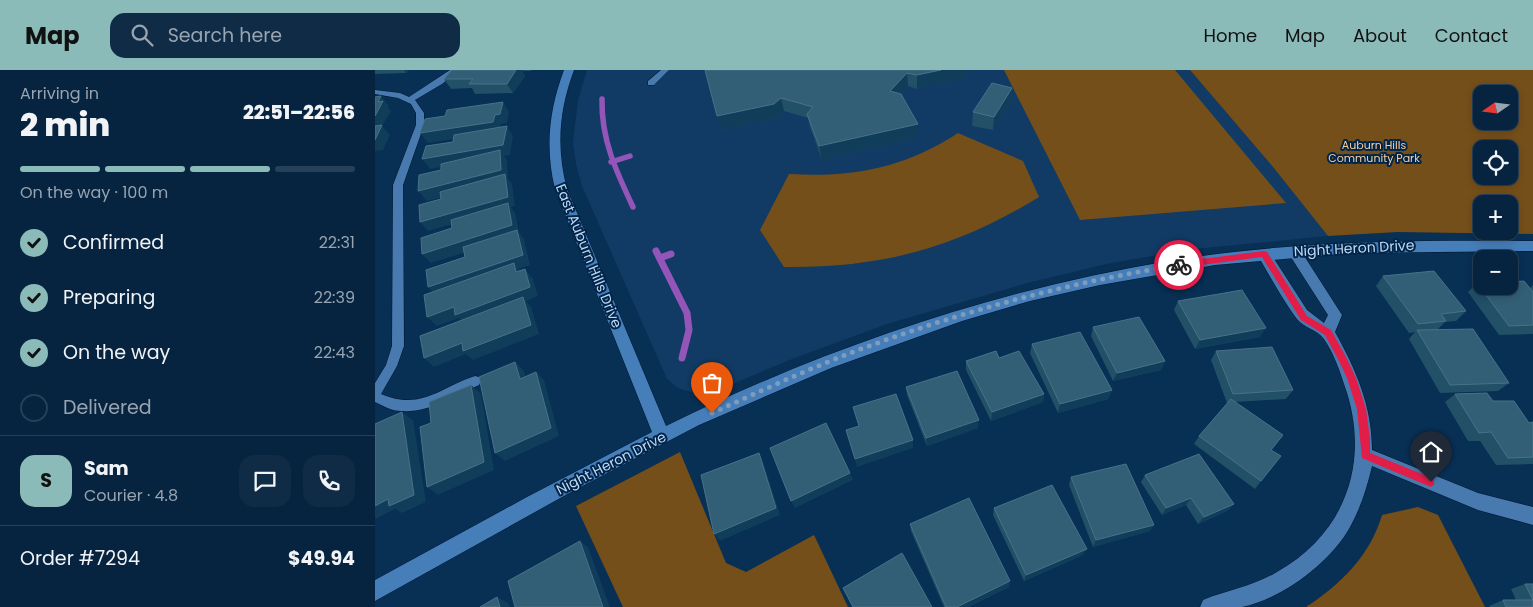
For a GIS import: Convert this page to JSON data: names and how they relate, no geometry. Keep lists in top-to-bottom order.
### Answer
{
  "streets": {
    "street": ["Night Heron Drive", "East Auburn Hills Drive"]
  },
  "crossings": [
    ["Night Heron Drive", "East Auburn Hills Drive"]
  ],
  "parks": ["Auburn Hills Community Park"],
  "north": "left",
  "page": {
    "header": "Map",
    "search": "Search here",
    "nav": [
      "Home",
      "Map",
      "About",
      "Contact"
    ],
    "heading": ["2 min", "Arriving in", "22:51–22:56"],
    "panel": [
      "Sam",
      "Courier · 4.8",
      "Order #7294",
      "$49.94"
    ],
    "map_buttons": ["+", "−"],
    "bar": "On the way · 100 m",
    "list": [
      ["Confirmed", "22:31"],
      ["Preparing", "22:39"],
      ["On the way", "22:43"],
      "Delivered"
    ],
    "round": "S"
  }
}
